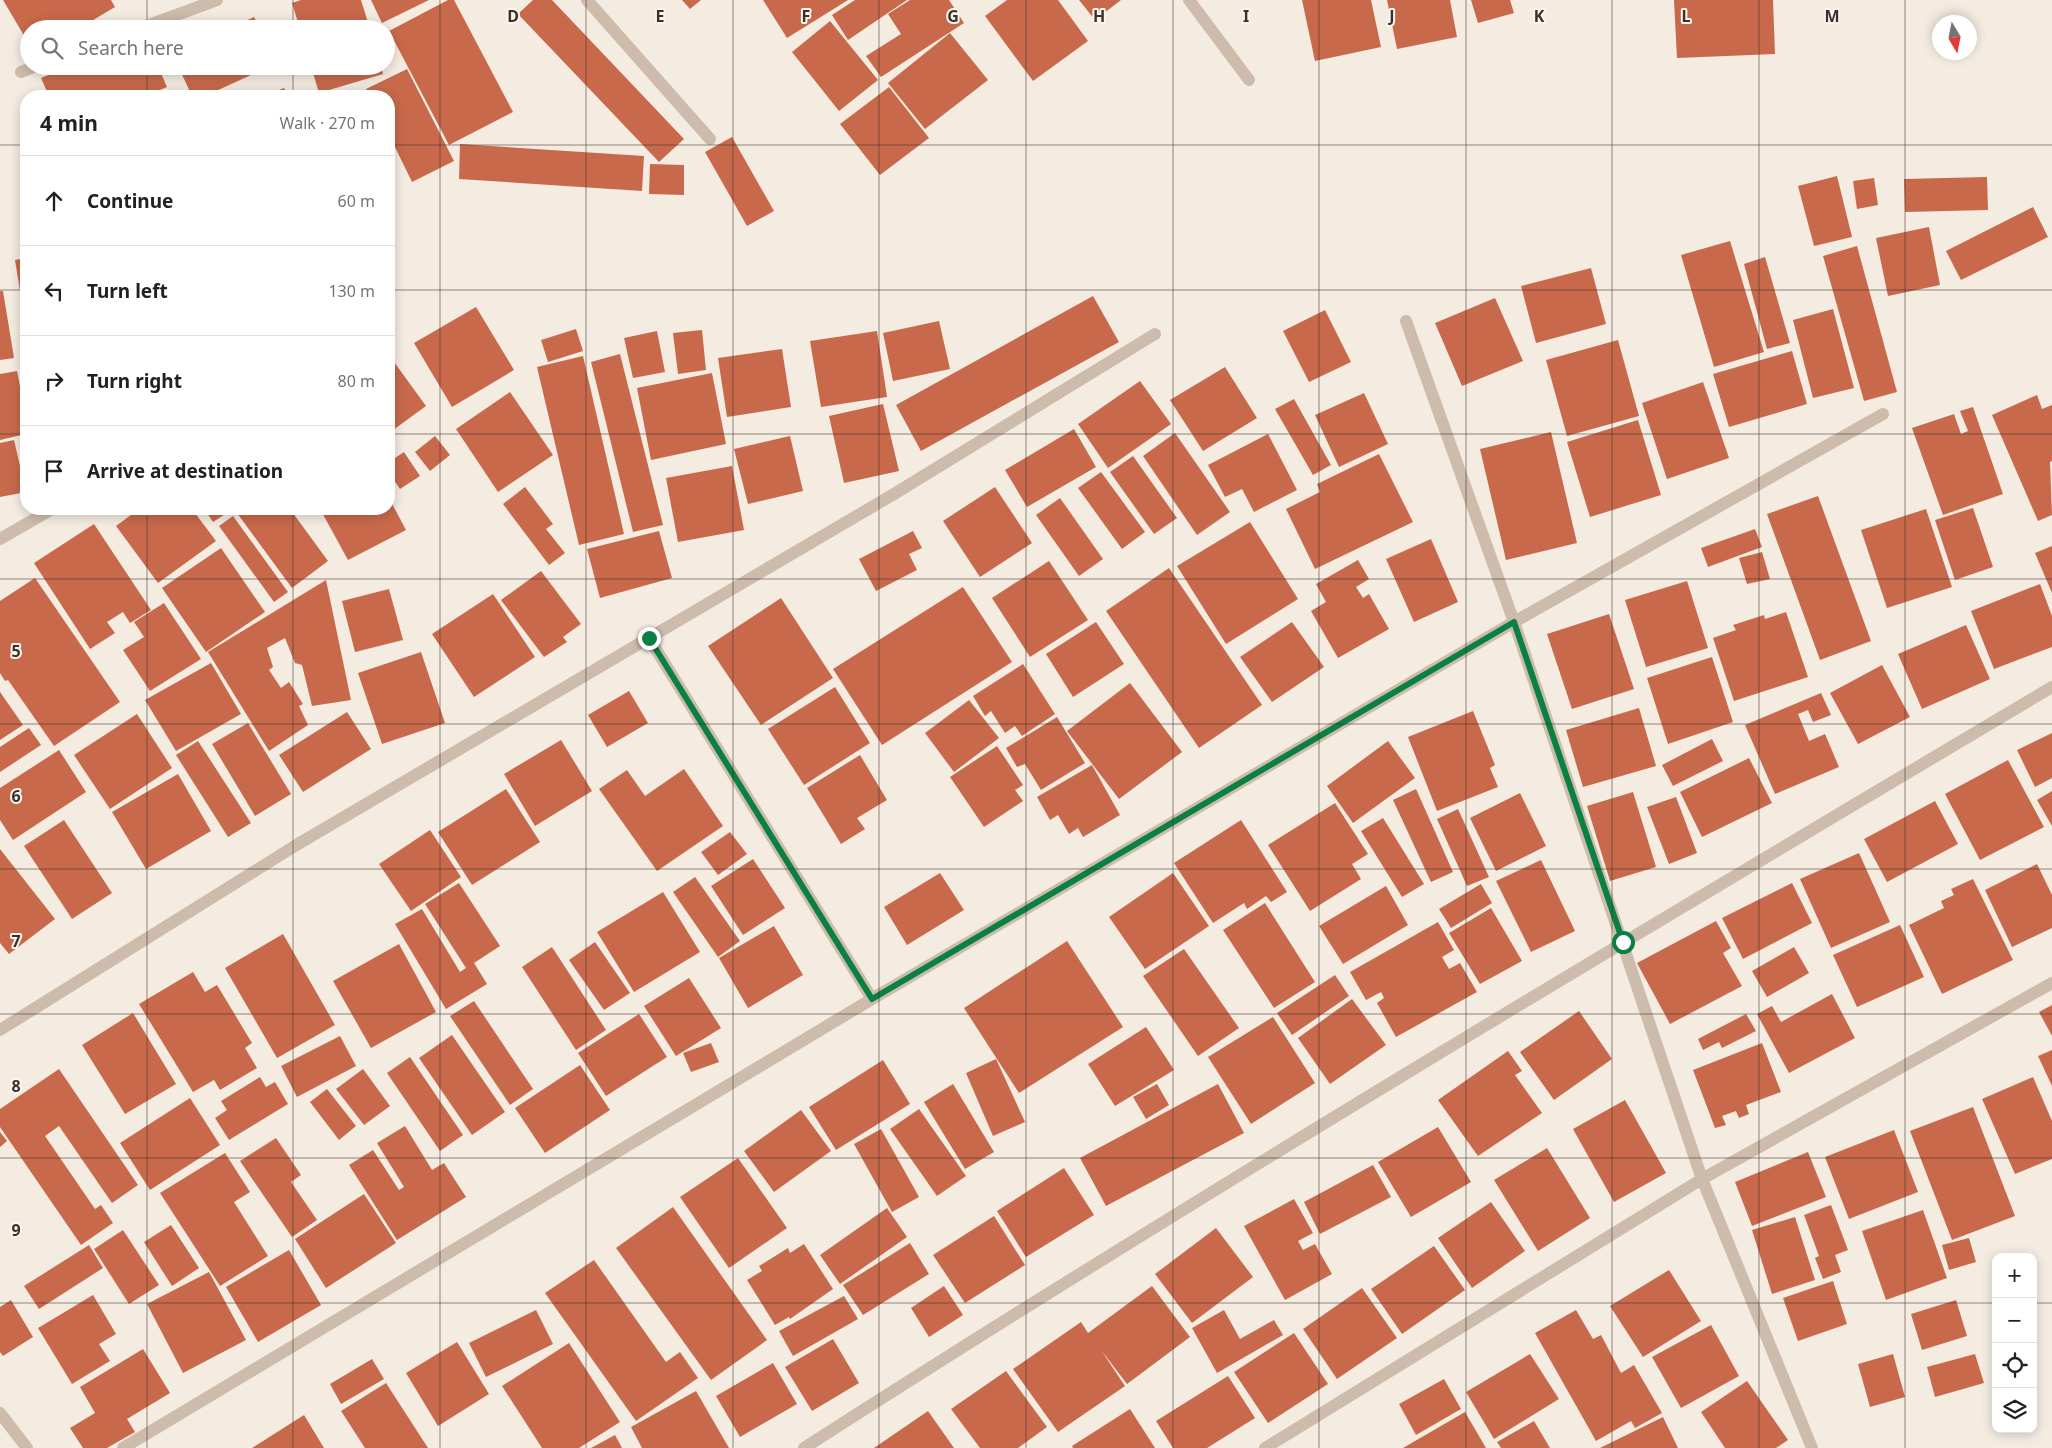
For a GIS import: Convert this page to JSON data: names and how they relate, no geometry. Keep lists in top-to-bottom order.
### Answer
{
  "north": "bottom",
  "page": {
    "search": "Search here",
    "heading": ["4 min", "Walk · 270 m"],
    "list": [
      ["Continue", "60 m"],
      ["Turn left", "130 m"],
      ["Turn right", "80 m"],
      "Arrive at destination"
    ],
    "map_buttons": ["+", "−"]
  },
  "grid": {
    "columns": [
      "D",
      "E",
      "F",
      "G",
      "H",
      "I",
      "J",
      "K",
      "L",
      "M"
    ],
    "rows": [
      "5",
      "6",
      "7",
      "8",
      "9"
    ]
  }
}
